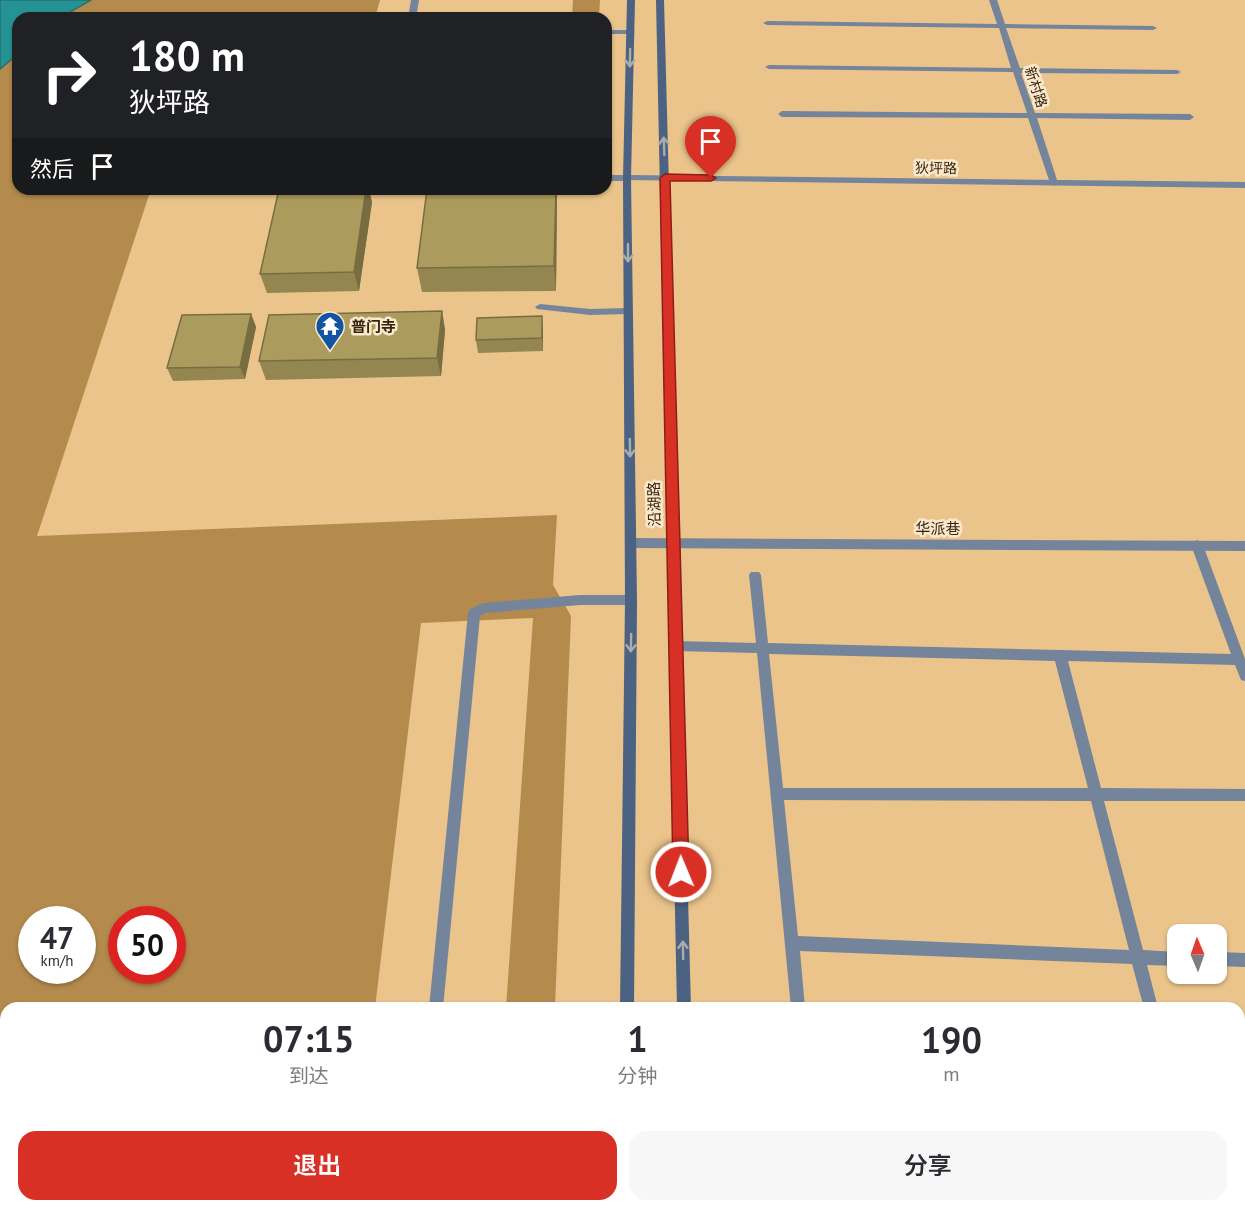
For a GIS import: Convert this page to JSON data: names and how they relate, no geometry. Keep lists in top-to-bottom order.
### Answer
{
  "streets": {
    "main road": ["沿湖路"],
    "street": ["新村路", "狄坪路", "华派巷"]
  },
  "crossings": [
    ["新村路", "狄坪路"],
    ["狄坪路", "沿湖路"],
    ["沿湖路", "华派巷"]
  ],
  "places": {
    "temple": ["普门寺"]
  },
  "north": "top",
  "page": {
    "turn": ["180 m", "狄坪路"],
    "then": "然后",
    "speed": "47 km/h",
    "limit": "50",
    "eta": [
      "07:15",
      "到达",
      "1",
      "分钟",
      "190",
      "m"
    ],
    "buttons": ["退出", "分享"]
  }
}
